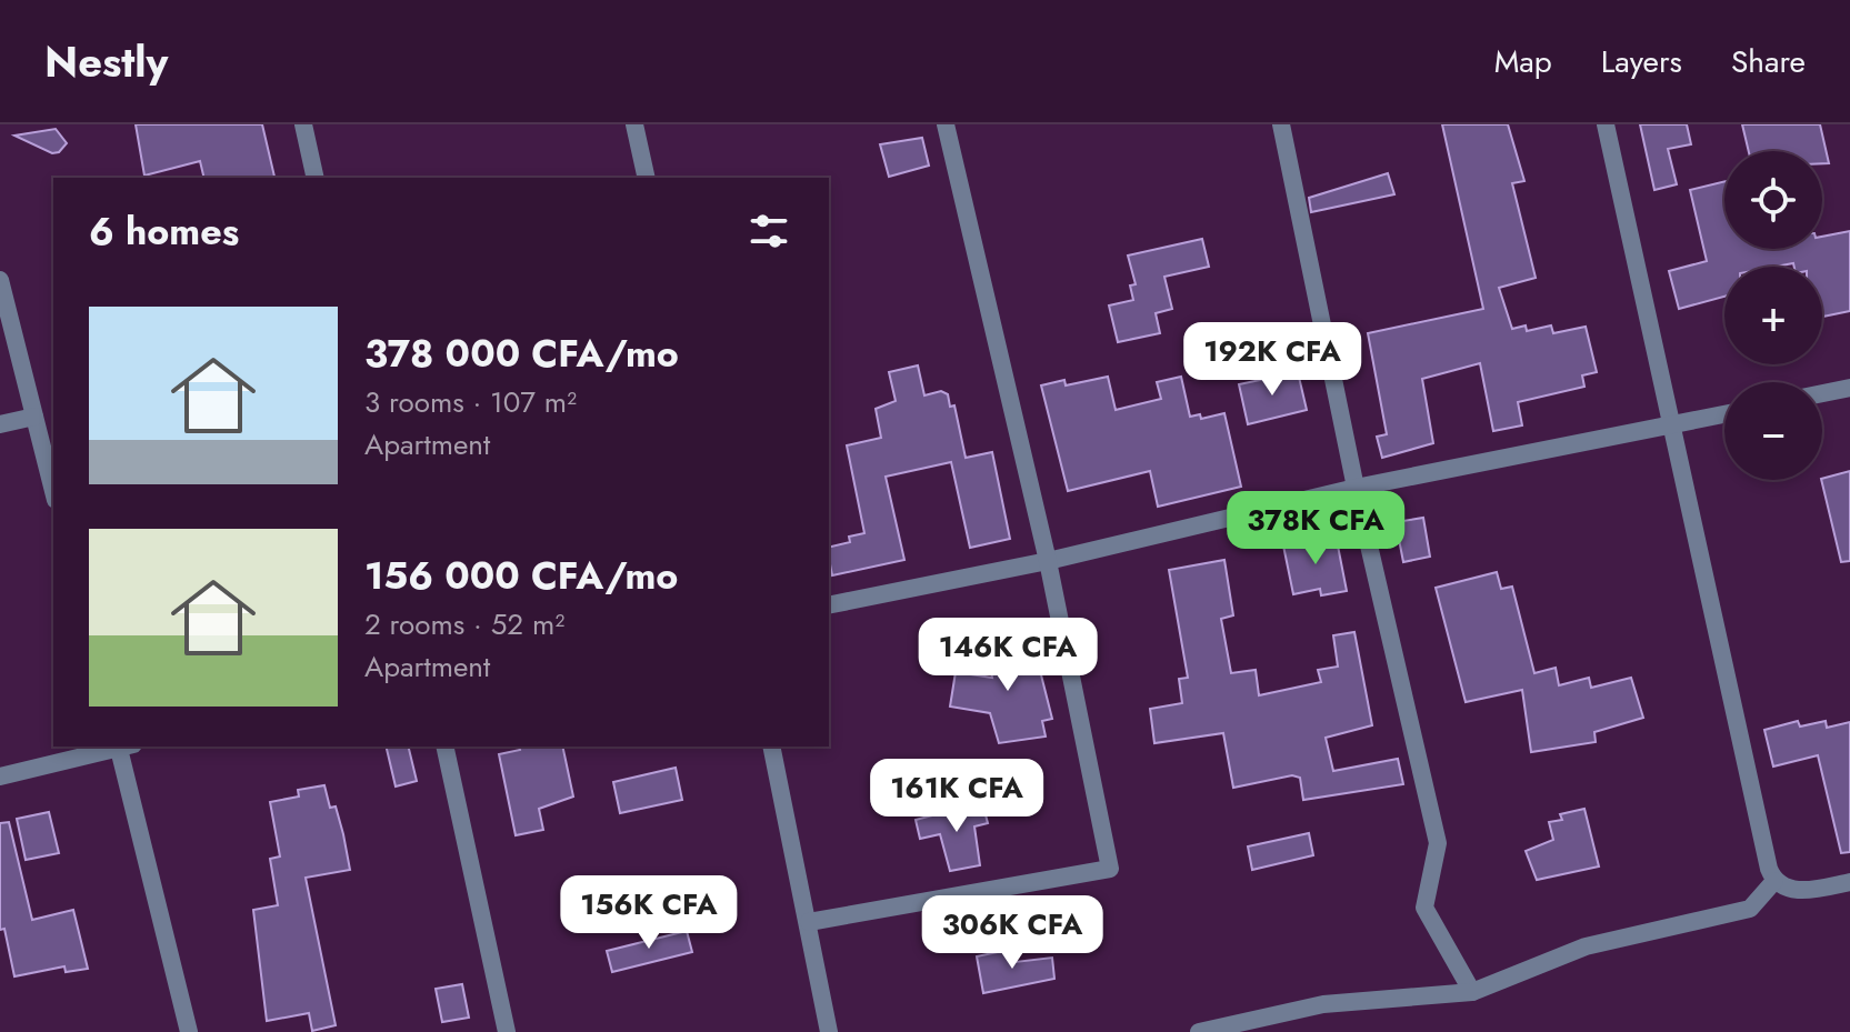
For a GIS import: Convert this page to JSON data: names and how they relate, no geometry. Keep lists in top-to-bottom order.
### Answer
{
  "page": {
    "header": "Nestly",
    "nav": ["Map", "Layers", "Share"],
    "map_buttons": ["+", "−"],
    "heading": "6 homes",
    "list": [
      {
        "name": "378 000 CFA/mo",
        "note": "3 rooms · 107 m² · Apartment"
      },
      {
        "name": "156 000 CFA/mo",
        "note": "2 rooms · 52 m² · Apartment"
      }
    ],
    "price": [
      "192K CFA",
      "378K CFA",
      "146K CFA",
      "161K CFA",
      "156K CFA",
      "306K CFA"
    ]
  }
}
